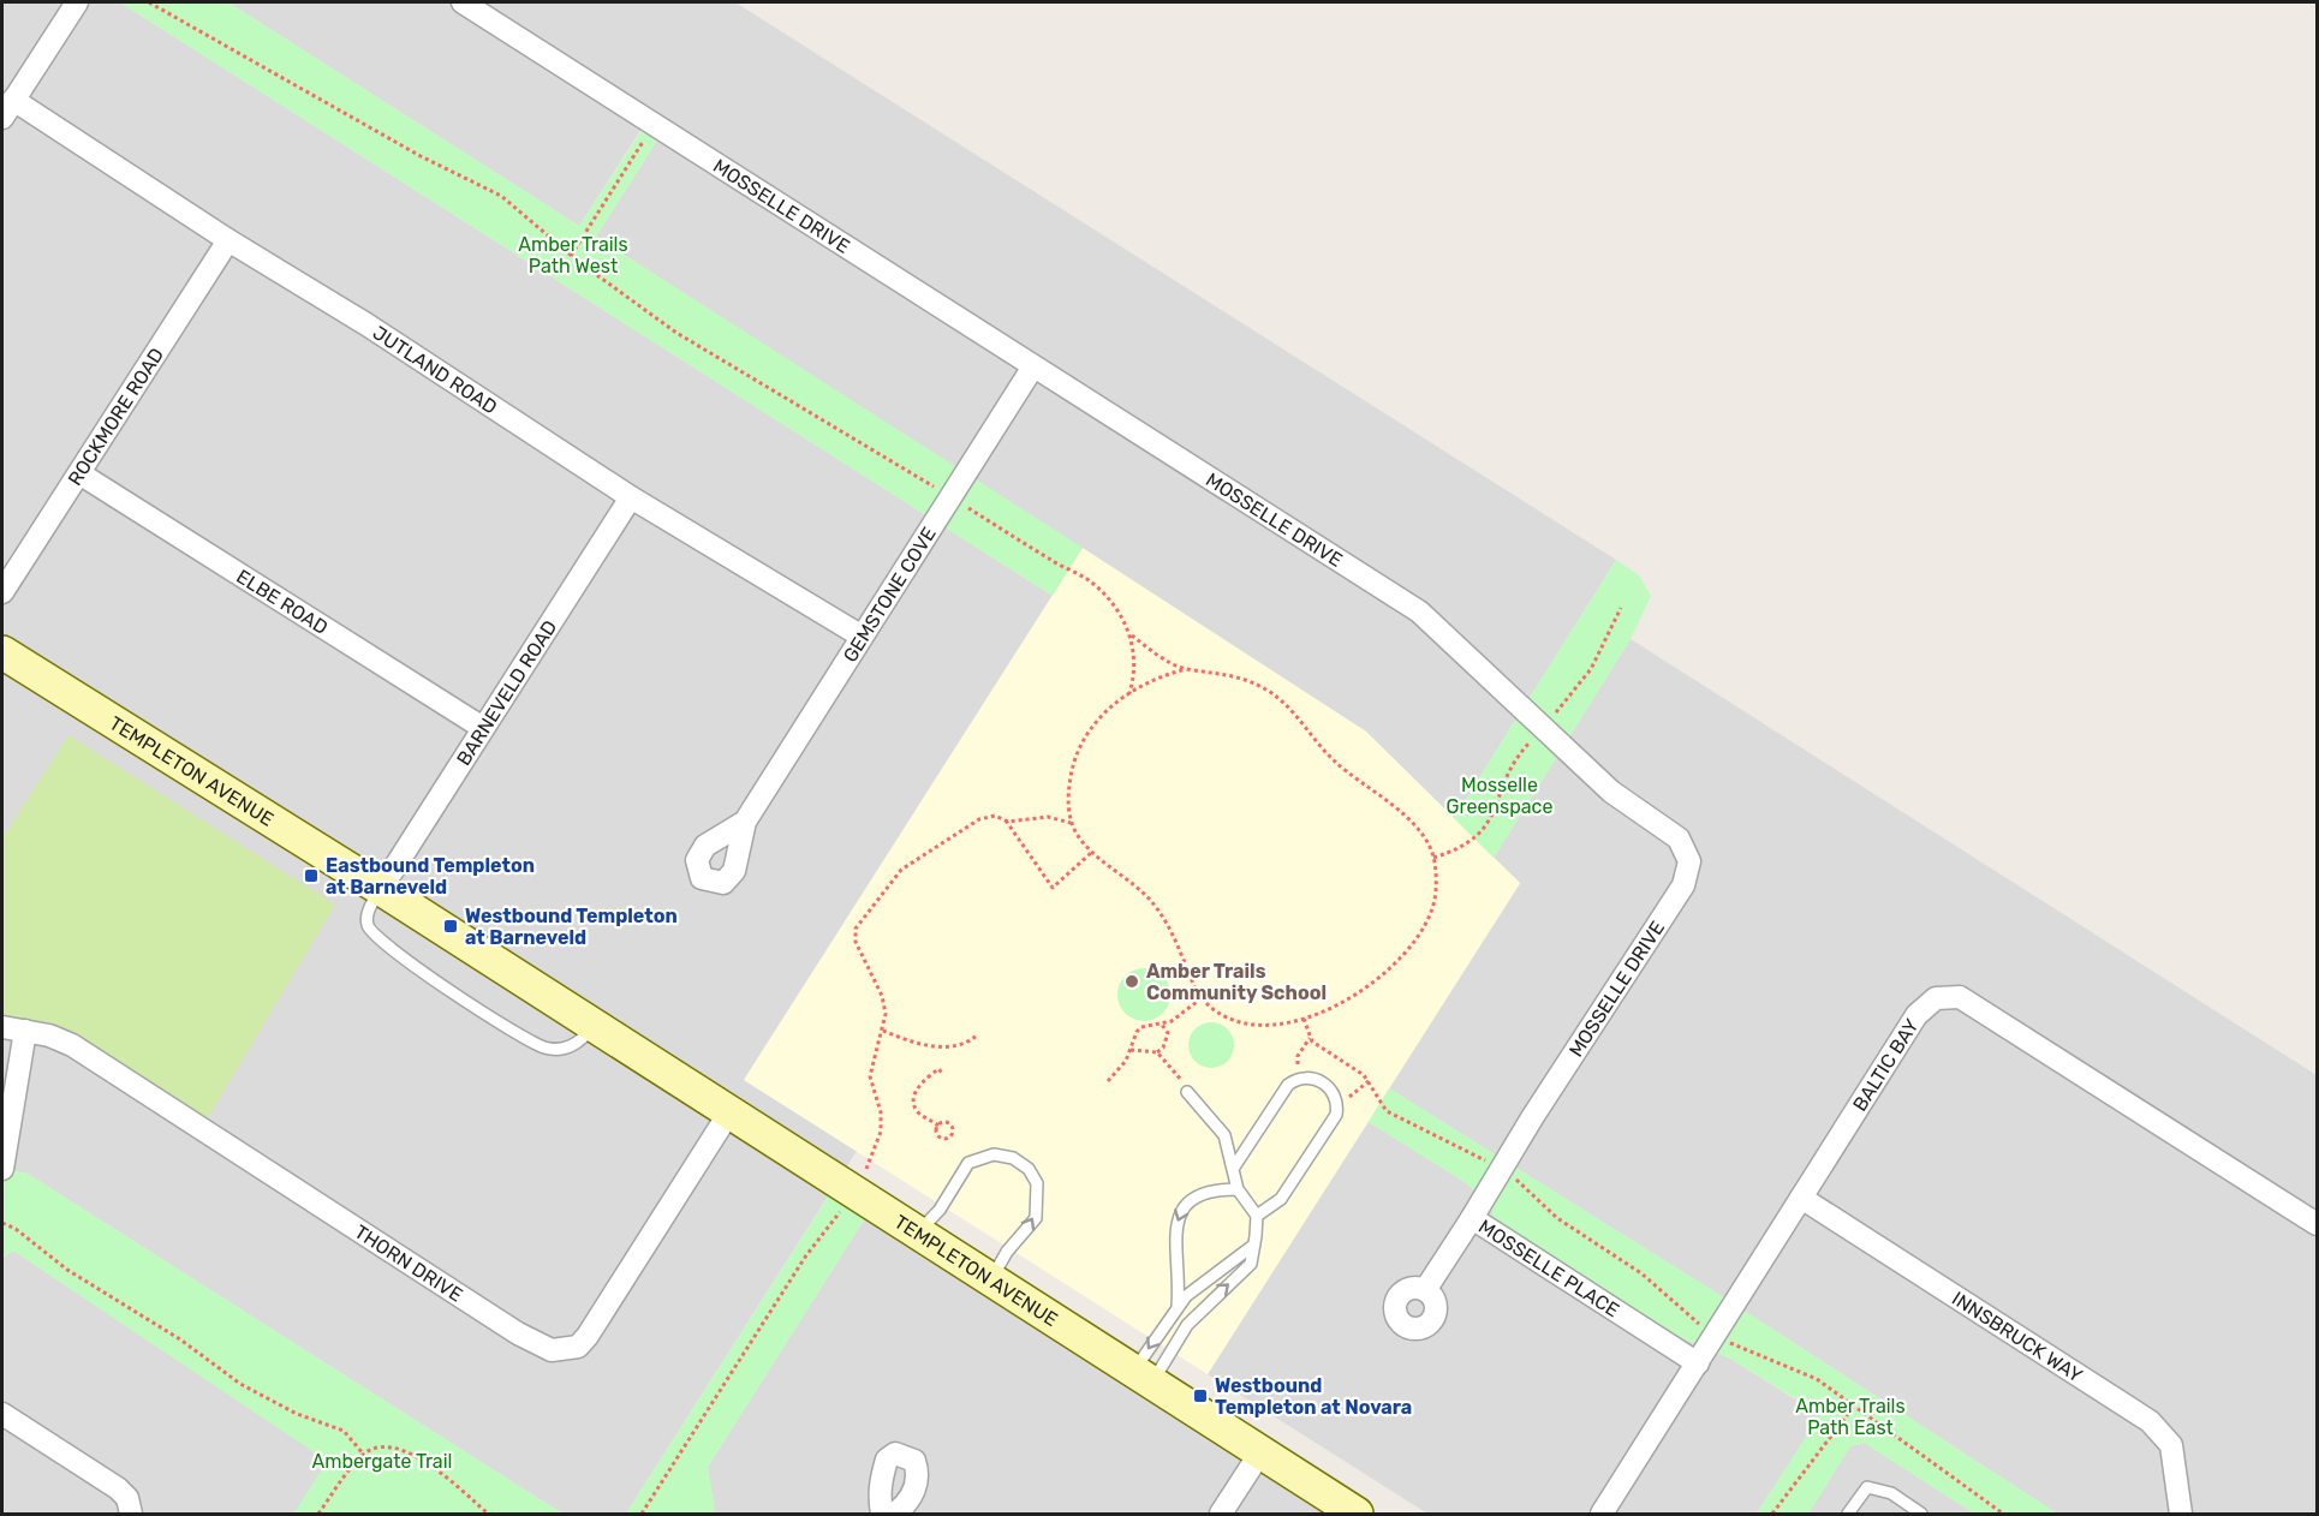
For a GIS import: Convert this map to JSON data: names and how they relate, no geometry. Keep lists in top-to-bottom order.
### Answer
{
  "streets": {
    "street": [
      "MOSSELLE DRIVE",
      "JUTLAND ROAD",
      "ROCKMORE ROAD",
      "GEMSTONE COVE",
      "ELBE ROAD",
      "BARNEVELD ROAD",
      "TEMPLETON AVENUE",
      "BALTIC BAY",
      "THORN DRIVE",
      "MOSSELLE PLACE",
      "INNSBRUCK WAY"
    ]
  },
  "crossings": [
    ["MOSSELLE DRIVE", "GEMSTONE COVE"],
    ["MOSSELLE DRIVE", "MOSSELLE PLACE"],
    ["JUTLAND ROAD", "ROCKMORE ROAD"],
    ["JUTLAND ROAD", "GEMSTONE COVE"],
    ["JUTLAND ROAD", "BARNEVELD ROAD"],
    ["ROCKMORE ROAD", "ELBE ROAD"],
    ["ELBE ROAD", "BARNEVELD ROAD"],
    ["BARNEVELD ROAD", "TEMPLETON AVENUE"],
    ["TEMPLETON AVENUE", "THORN DRIVE"],
    ["BALTIC BAY", "MOSSELLE PLACE"],
    ["BALTIC BAY", "INNSBRUCK WAY"]
  ],
  "parks": [
    "Amber Trails Path West",
    "Mosselle Greenspace",
    "Amber Trails Path East",
    "Ambergate Trail"
  ],
  "places": {
    "transit": ["Eastbound Templeton at Barneveld", "Westbound Templeton at Barneveld", "Westbound Templeton at Novara"],
    "other": ["Amber Trails Community School"]
  }
}
